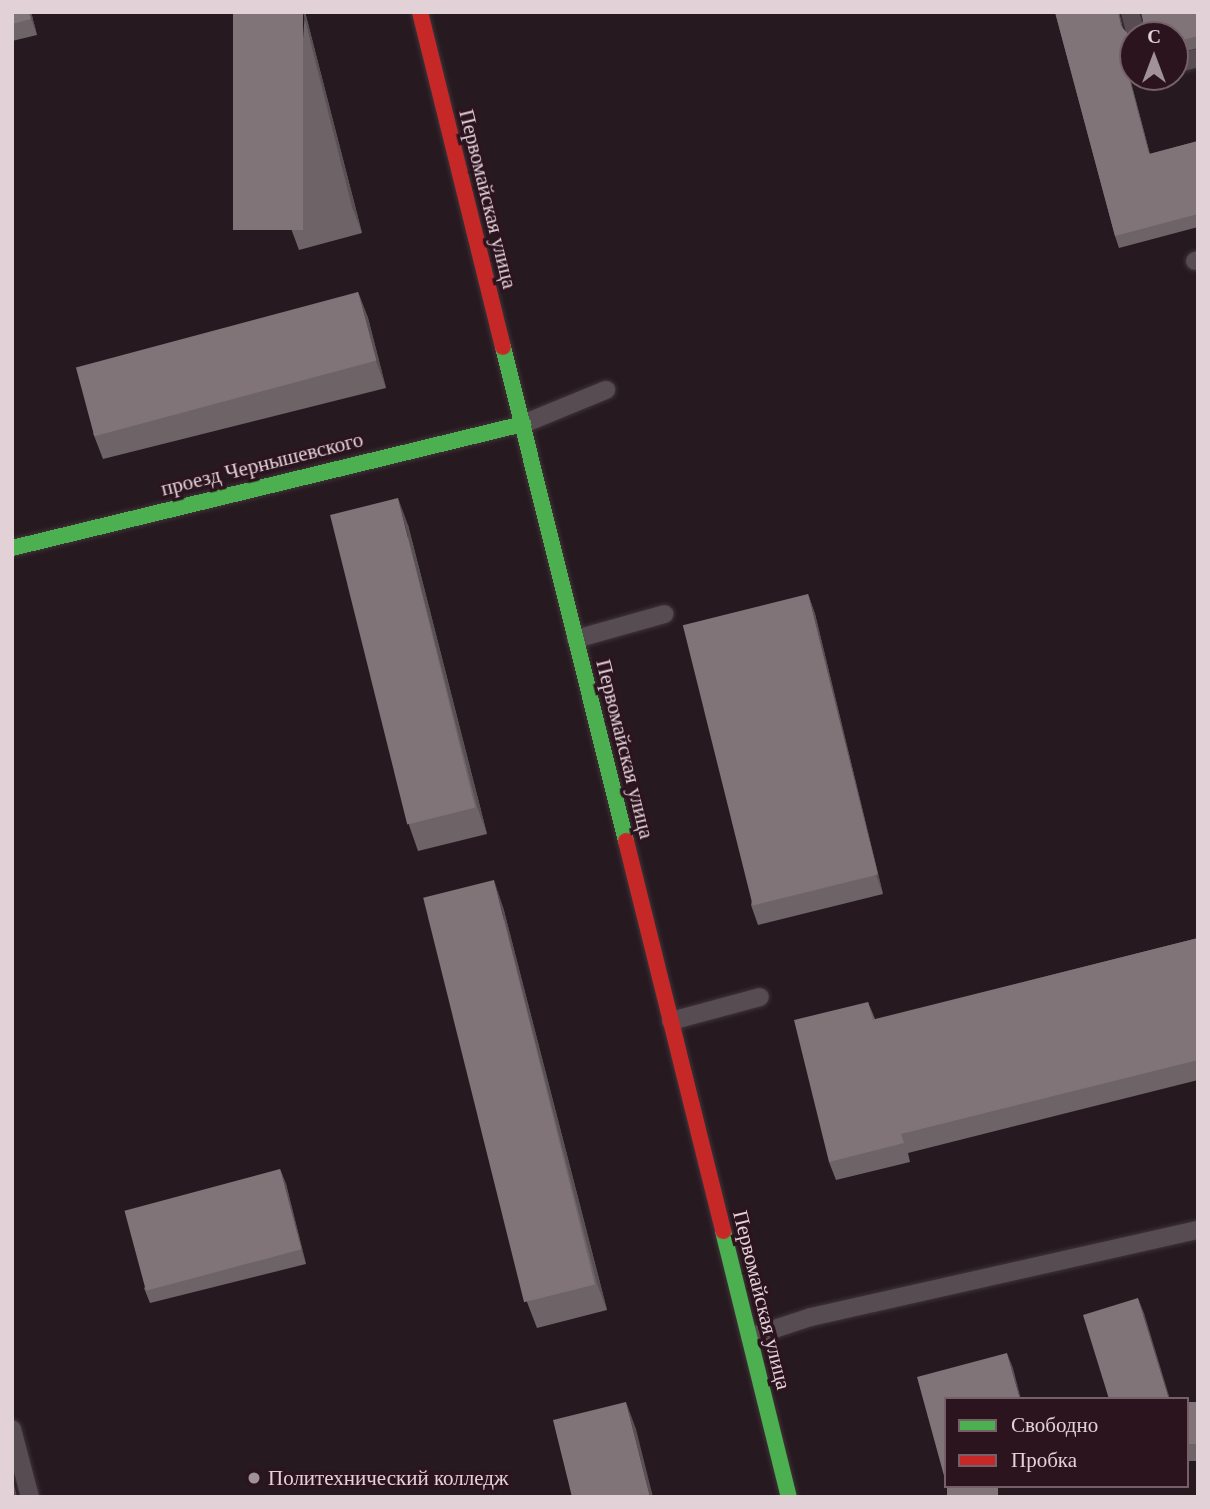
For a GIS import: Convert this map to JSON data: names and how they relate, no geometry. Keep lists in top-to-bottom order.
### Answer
{
  "streets": {
    "street": ["Первомайская улица", "проезд Чернышевского"]
  },
  "crossings": [
    ["Первомайская улица", "проезд Чернышевского"]
  ],
  "places": ["Политехнический колледж"],
  "legend": ["Свободно", "Пробка"],
  "north": "top"
}
